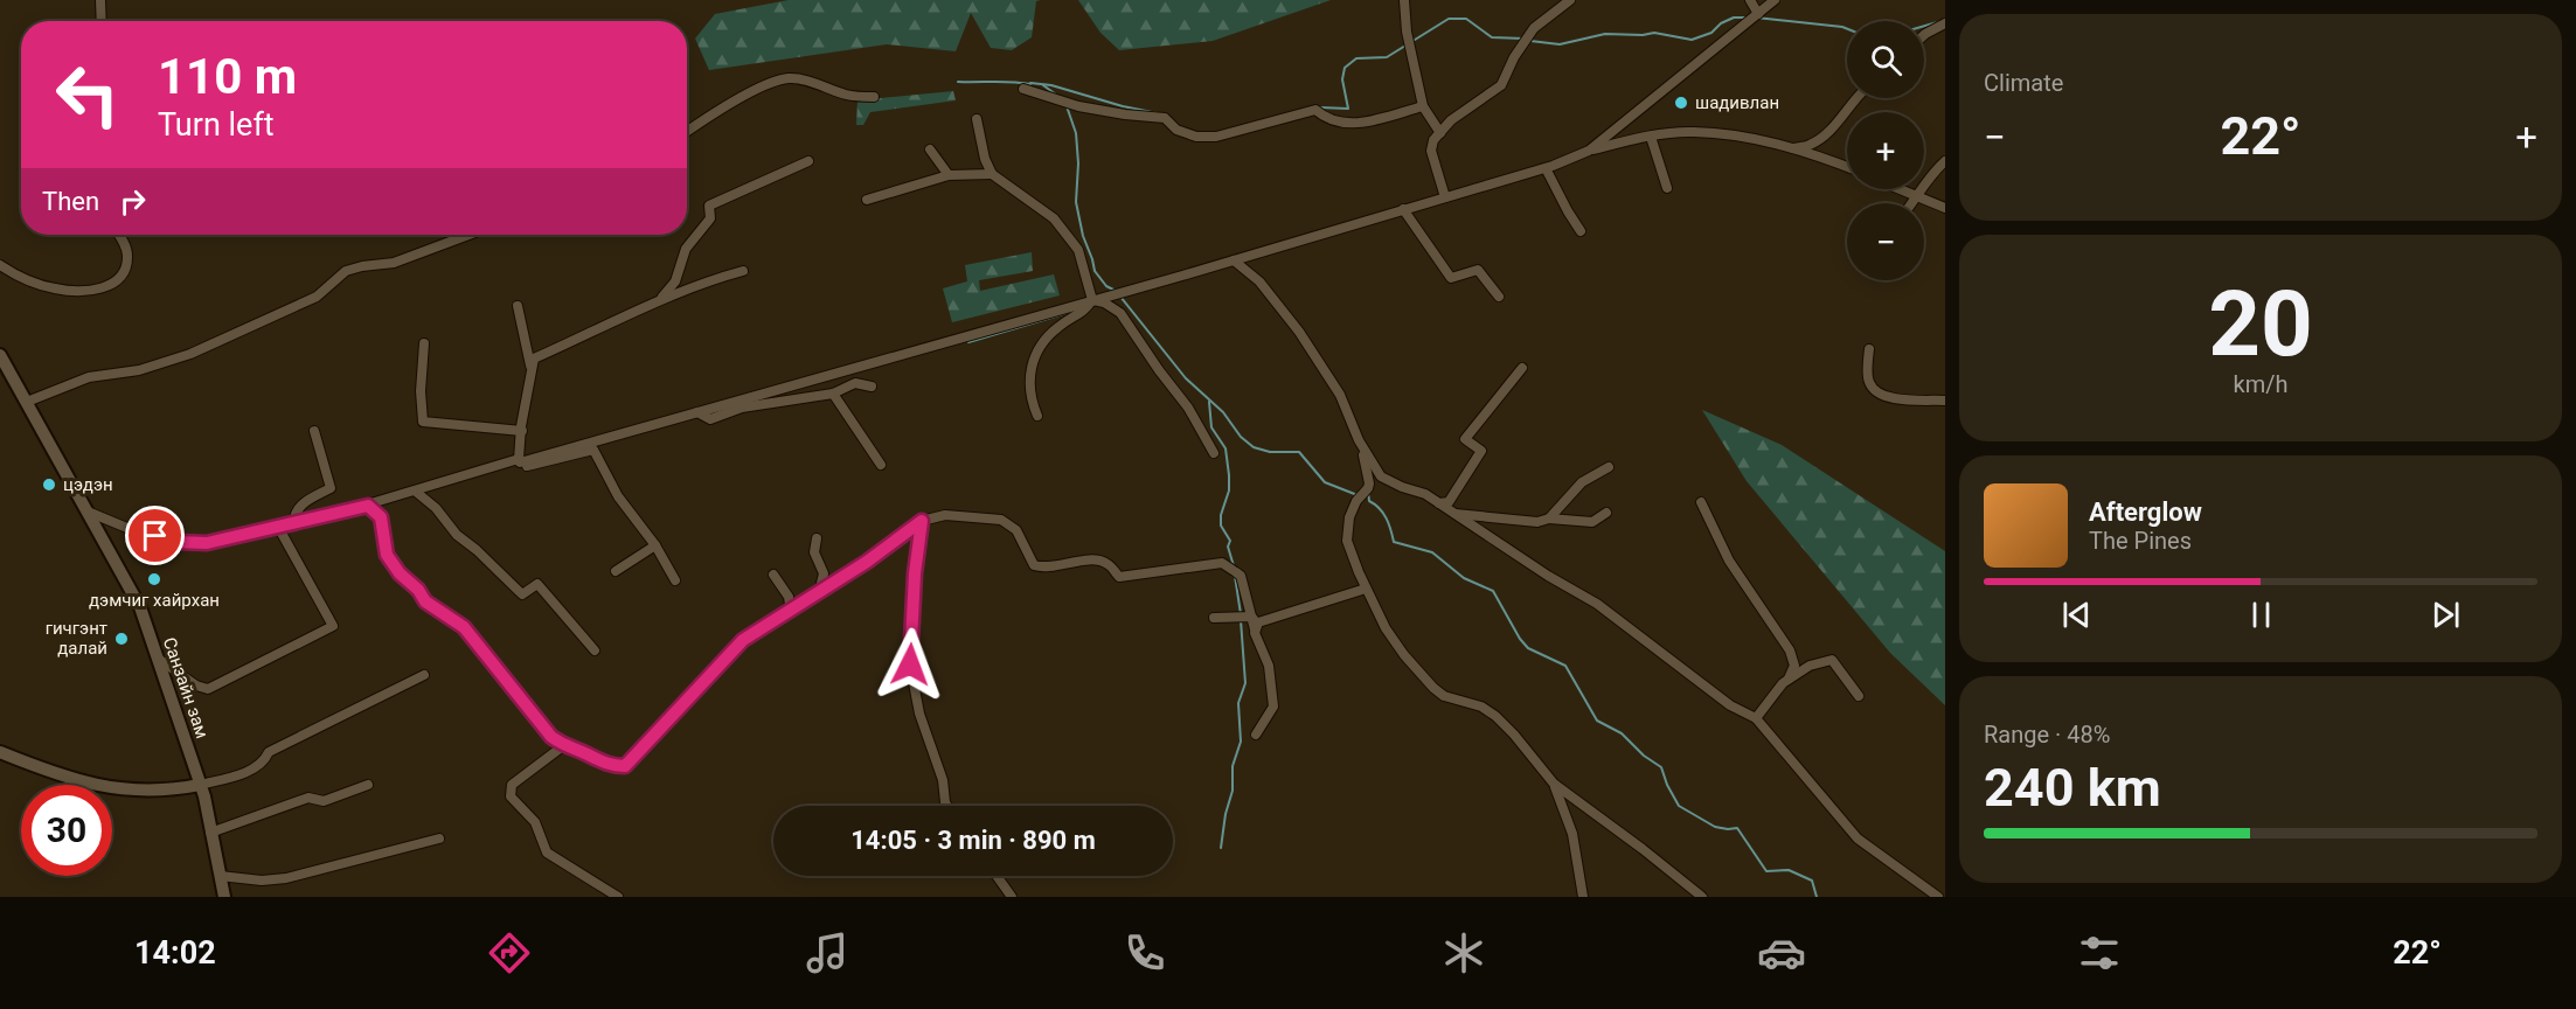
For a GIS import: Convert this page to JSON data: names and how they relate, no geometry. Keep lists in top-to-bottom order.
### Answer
{
  "streets": {
    "main road": ["Санзайн зам"]
  },
  "places": [
    "шадивлан",
    "цэдэн",
    "дэмчиг хайрхан",
    "гичгэнт далай"
  ],
  "page": {
    "tile": [
      "Climate",
      ["20", "km/h"],
      ["Range · 48%", "240 km"]
    ],
    "map_buttons": ["+", "−"],
    "turn": ["110 m", "Turn left"],
    "heat": ["−", "22°", "+"],
    "then": "Then",
    "song": ["Afterglow", "The Pines"],
    "limit": "30",
    "trip": "14:05 · 3 min · 890 m",
    "tabs": ["14:02", "22°"]
  }
}
